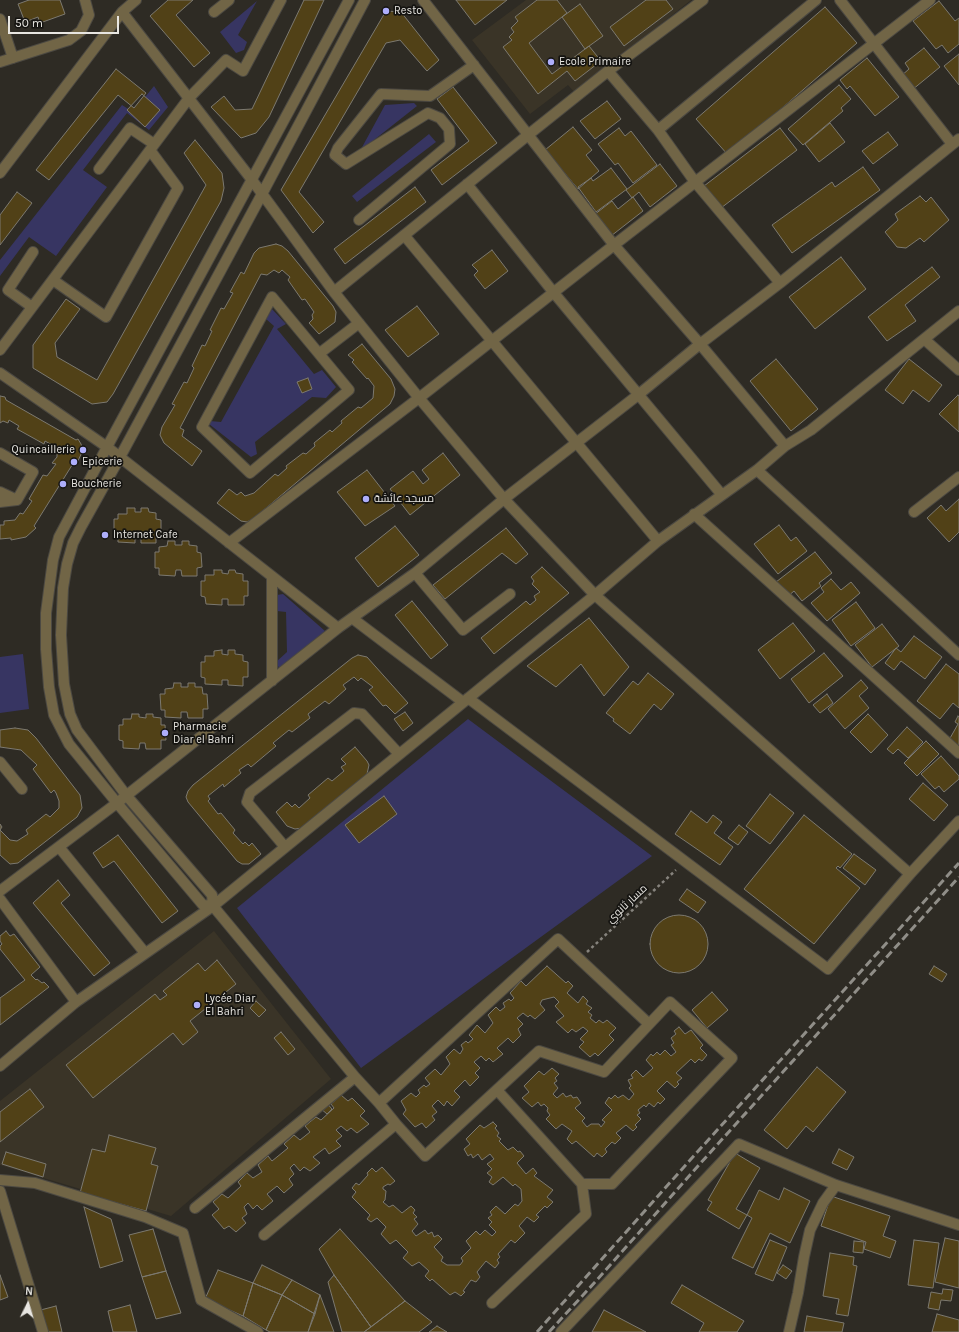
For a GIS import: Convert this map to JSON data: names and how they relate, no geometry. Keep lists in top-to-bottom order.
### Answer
{
  "streets": {
    "path": ["مسار ثانوي"]
  },
  "places": [
    "Resto",
    "Ecole Primaire",
    "Quincaillerie",
    "Epicerie",
    "Boucherie",
    "مسجد عائشة",
    "Internet Cafe",
    "Pharmacie Diar el Bahri",
    "Lycée Diar El Bahri"
  ],
  "scale_bar": "50 m",
  "north": "top"
}
